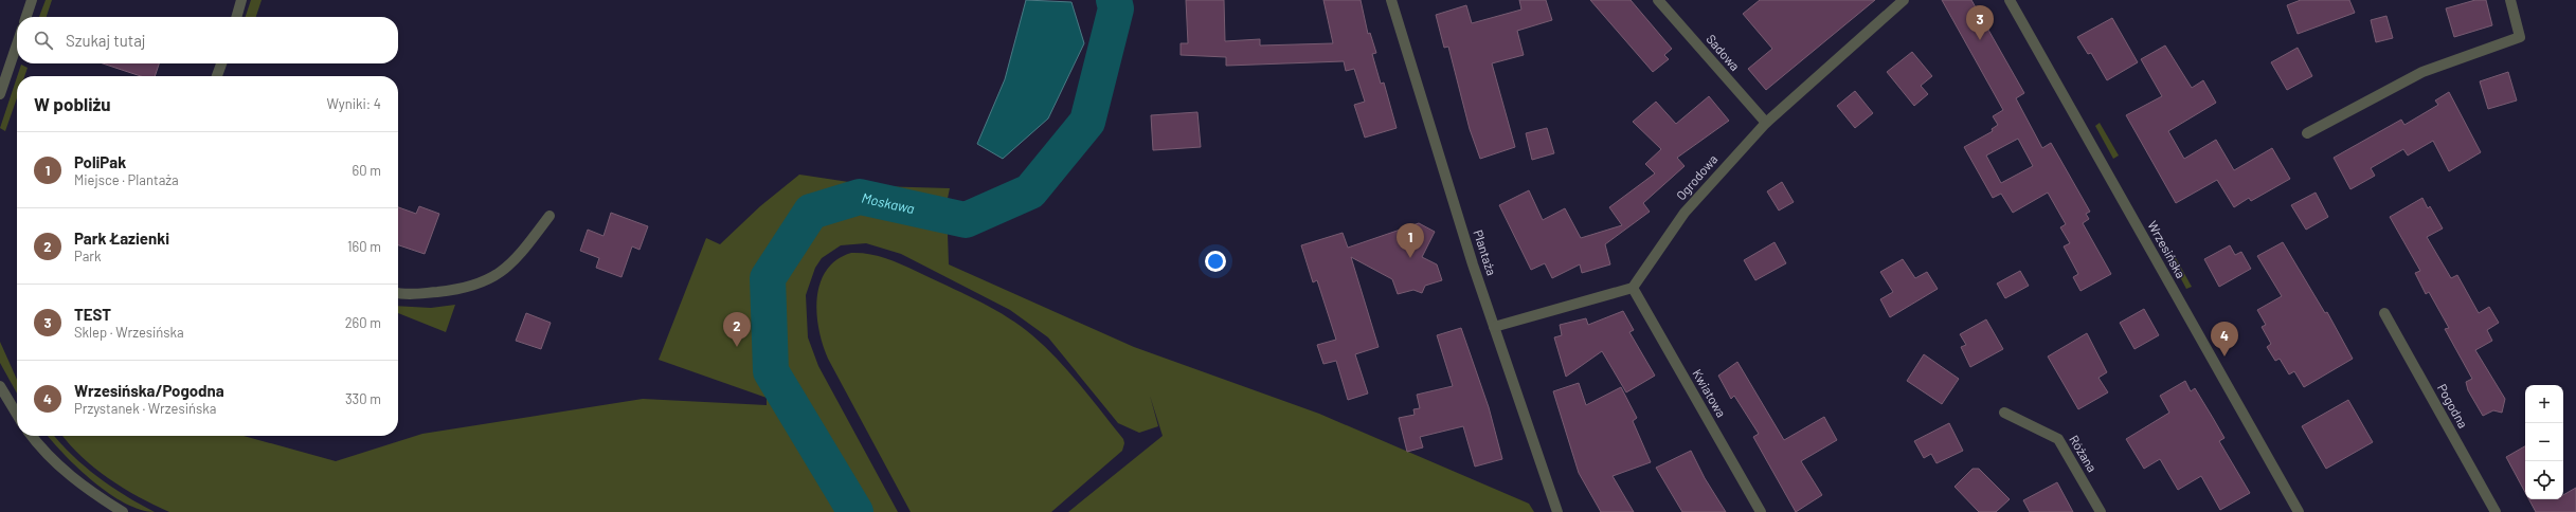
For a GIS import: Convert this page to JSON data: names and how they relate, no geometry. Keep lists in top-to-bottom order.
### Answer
{
  "streets": {
    "street": [
      "Sadowa",
      "Ogrodowa",
      "Wrzesińska",
      "Plantaża",
      "Kwiatowa",
      "Pogodna",
      "Różana"
    ]
  },
  "crossings": [
    ["Sadowa", "Ogrodowa"],
    ["Ogrodowa", "Kwiatowa"]
  ],
  "water": ["Moskawa"],
  "page": {
    "pins": [
      "3",
      "1",
      "2",
      "4"
    ],
    "search": "Szukaj tutaj",
    "heading": ["W pobliżu", "Wyniki: 4"],
    "list": [
      {
        "mark": "1",
        "name": "PoliPak",
        "note": "Miejsce · Plantaża",
        "value": "60 m"
      },
      {
        "mark": "2",
        "name": "Park Łazienki",
        "note": "Park",
        "value": "160 m"
      },
      {
        "mark": "3",
        "name": "TEST",
        "note": "Sklep · Wrzesińska",
        "value": "260 m"
      },
      {
        "mark": "4",
        "name": "Wrzesińska/Pogodna",
        "note": "Przystanek · Wrzesińska",
        "value": "330 m"
      }
    ],
    "map_buttons": ["+", "−"]
  }
}
